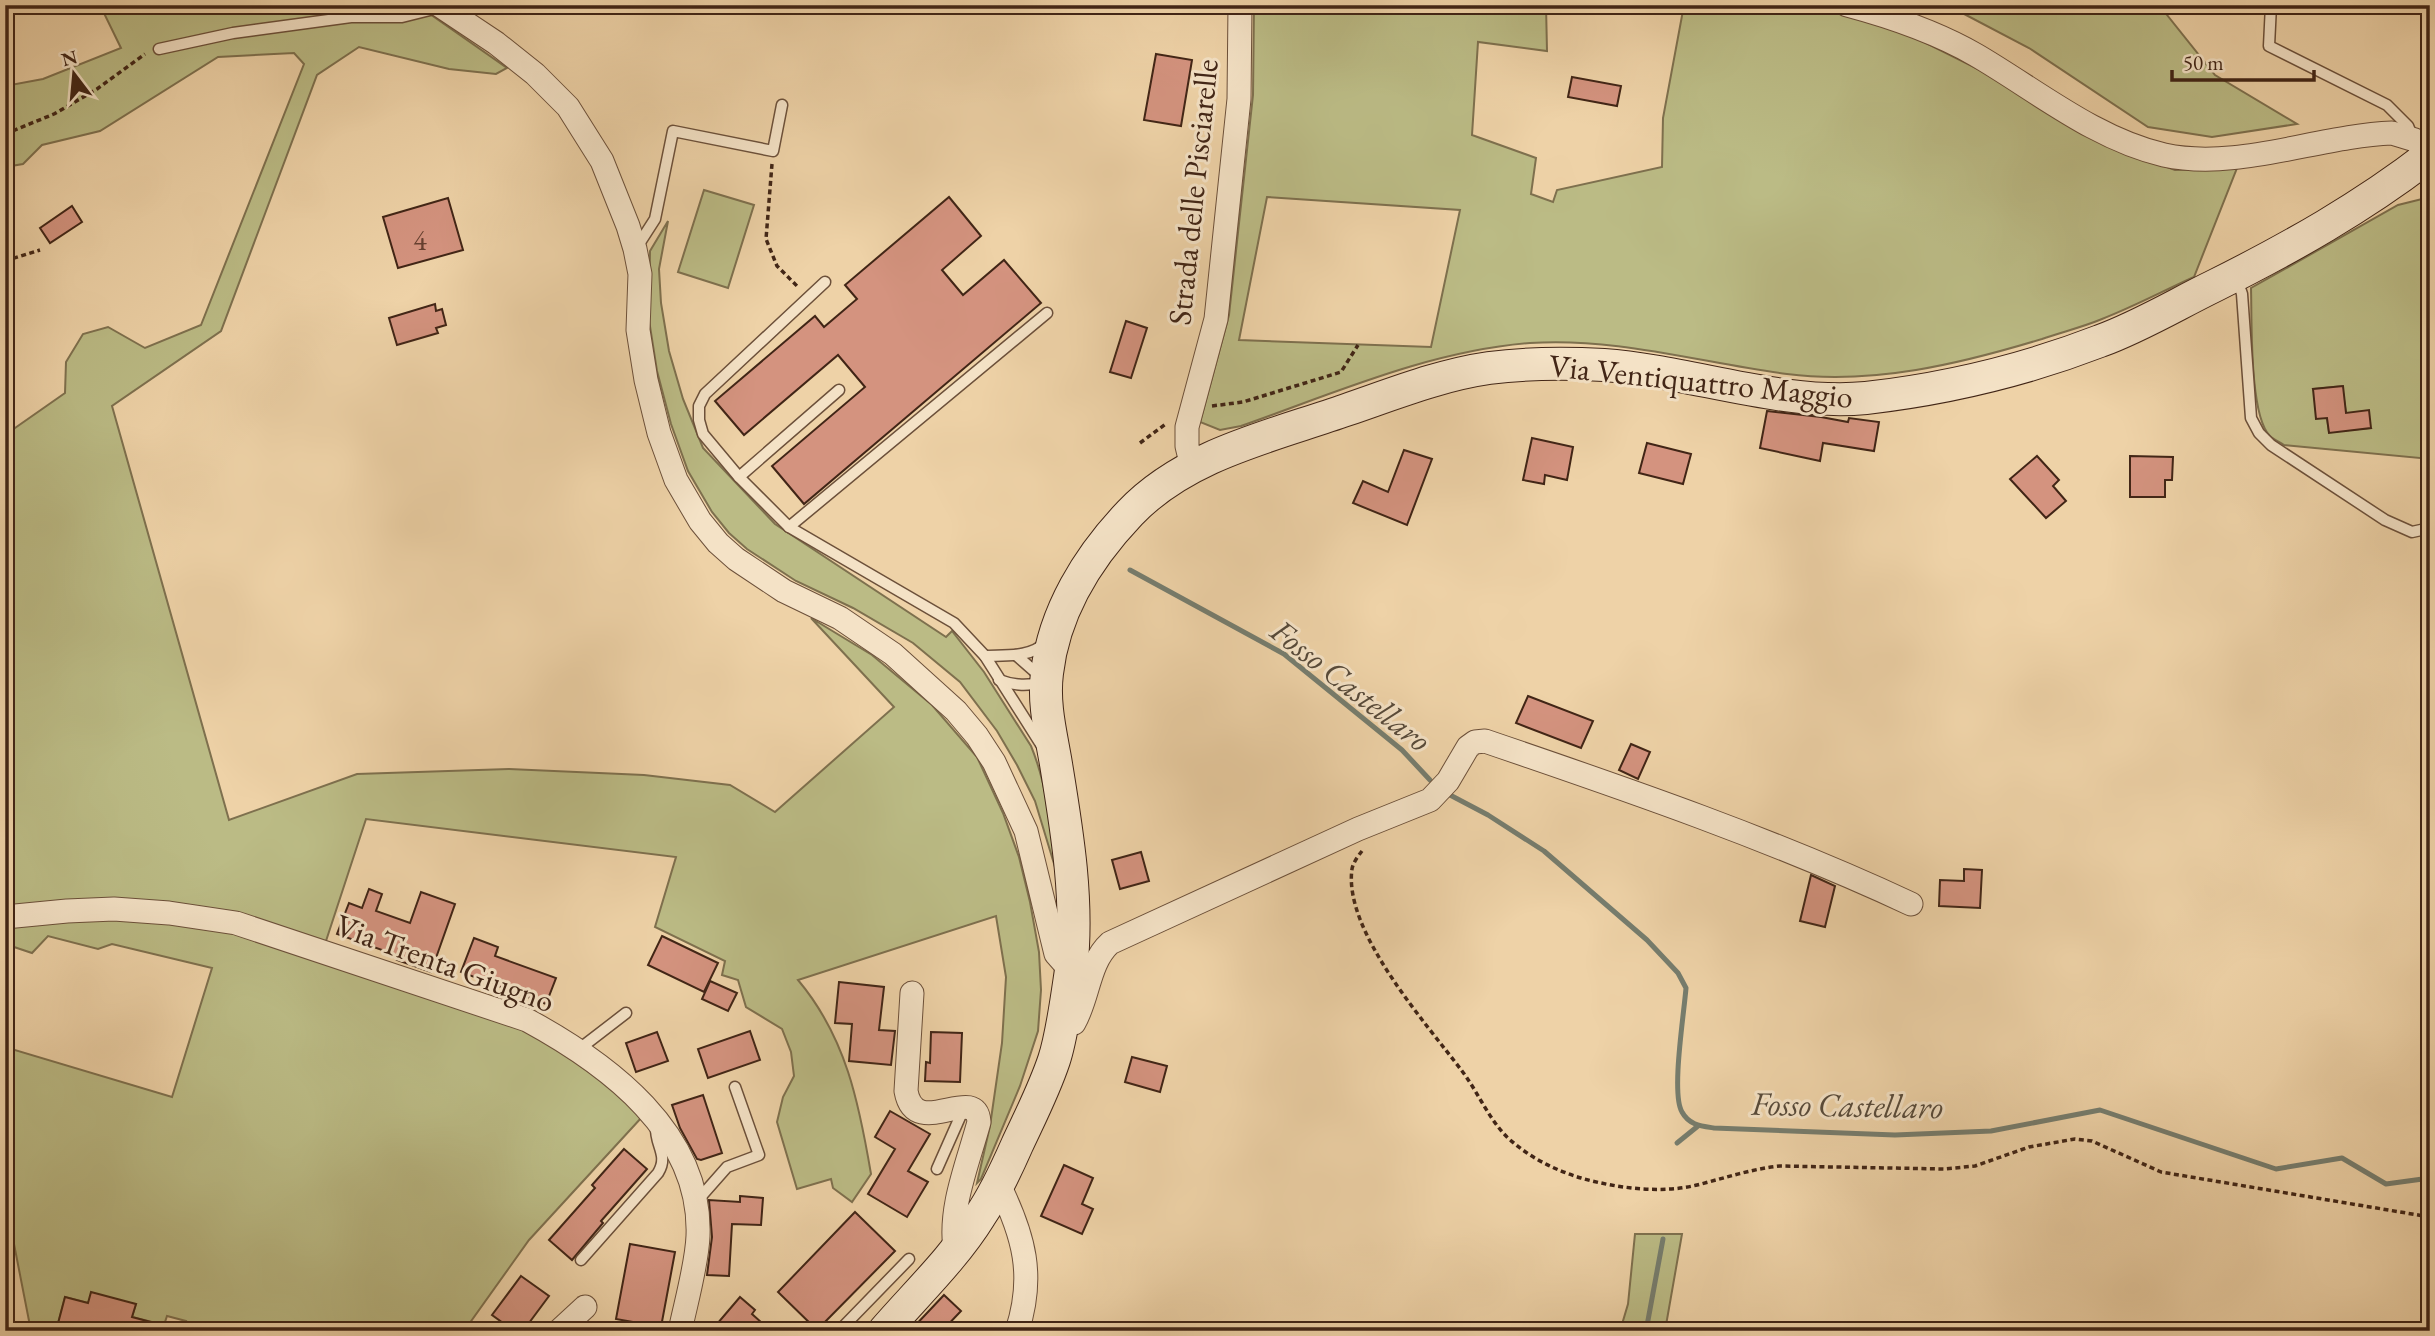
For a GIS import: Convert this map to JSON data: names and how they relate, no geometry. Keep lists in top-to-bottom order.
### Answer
{
  "streets": {
    "main road": ["Via Ventiquattro Maggio"],
    "street": ["Strada delle Pisciarelle", "Via Trenta Giugno"]
  },
  "crossings": [
    ["Strada delle Pisciarelle", "Via Ventiquattro Maggio"]
  ],
  "water": ["Fosso Castellaro"],
  "house_numbers": ["4"],
  "scale_bar": "50 m",
  "north": "top"
}
